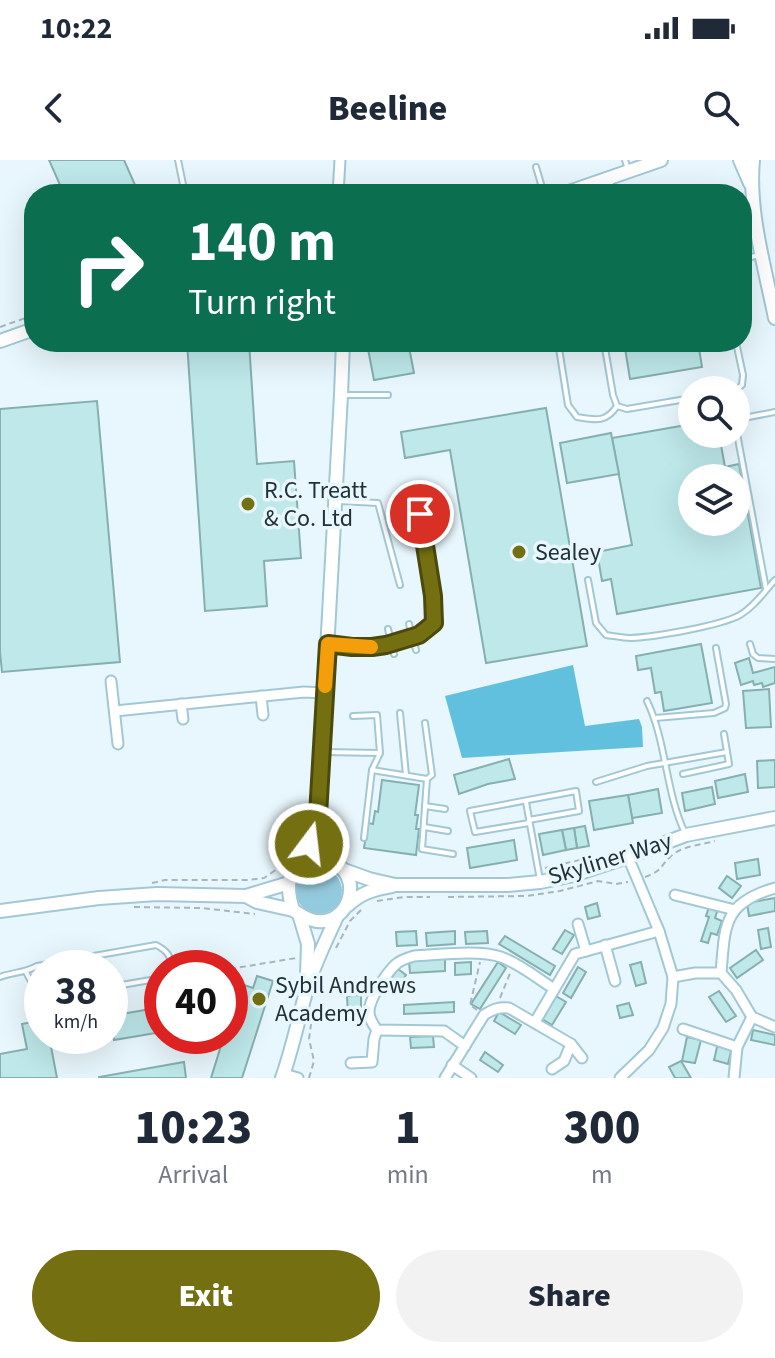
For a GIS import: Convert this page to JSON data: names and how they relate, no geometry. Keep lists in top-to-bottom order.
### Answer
{
  "streets": {
    "street": ["Skyliner Way"]
  },
  "places": ["R.C. Treatt & Co. Ltd", "Sealey", "Sybil Andrews Academy"],
  "page": {
    "status": "10:22",
    "header": "Beeline",
    "turn": ["140 m", "Turn right"],
    "speed": "38 km/h",
    "limit": "40",
    "eta": [
      "10:23",
      "Arrival",
      "1",
      "min",
      "300",
      "m"
    ],
    "buttons": ["Exit", "Share"]
  }
}
